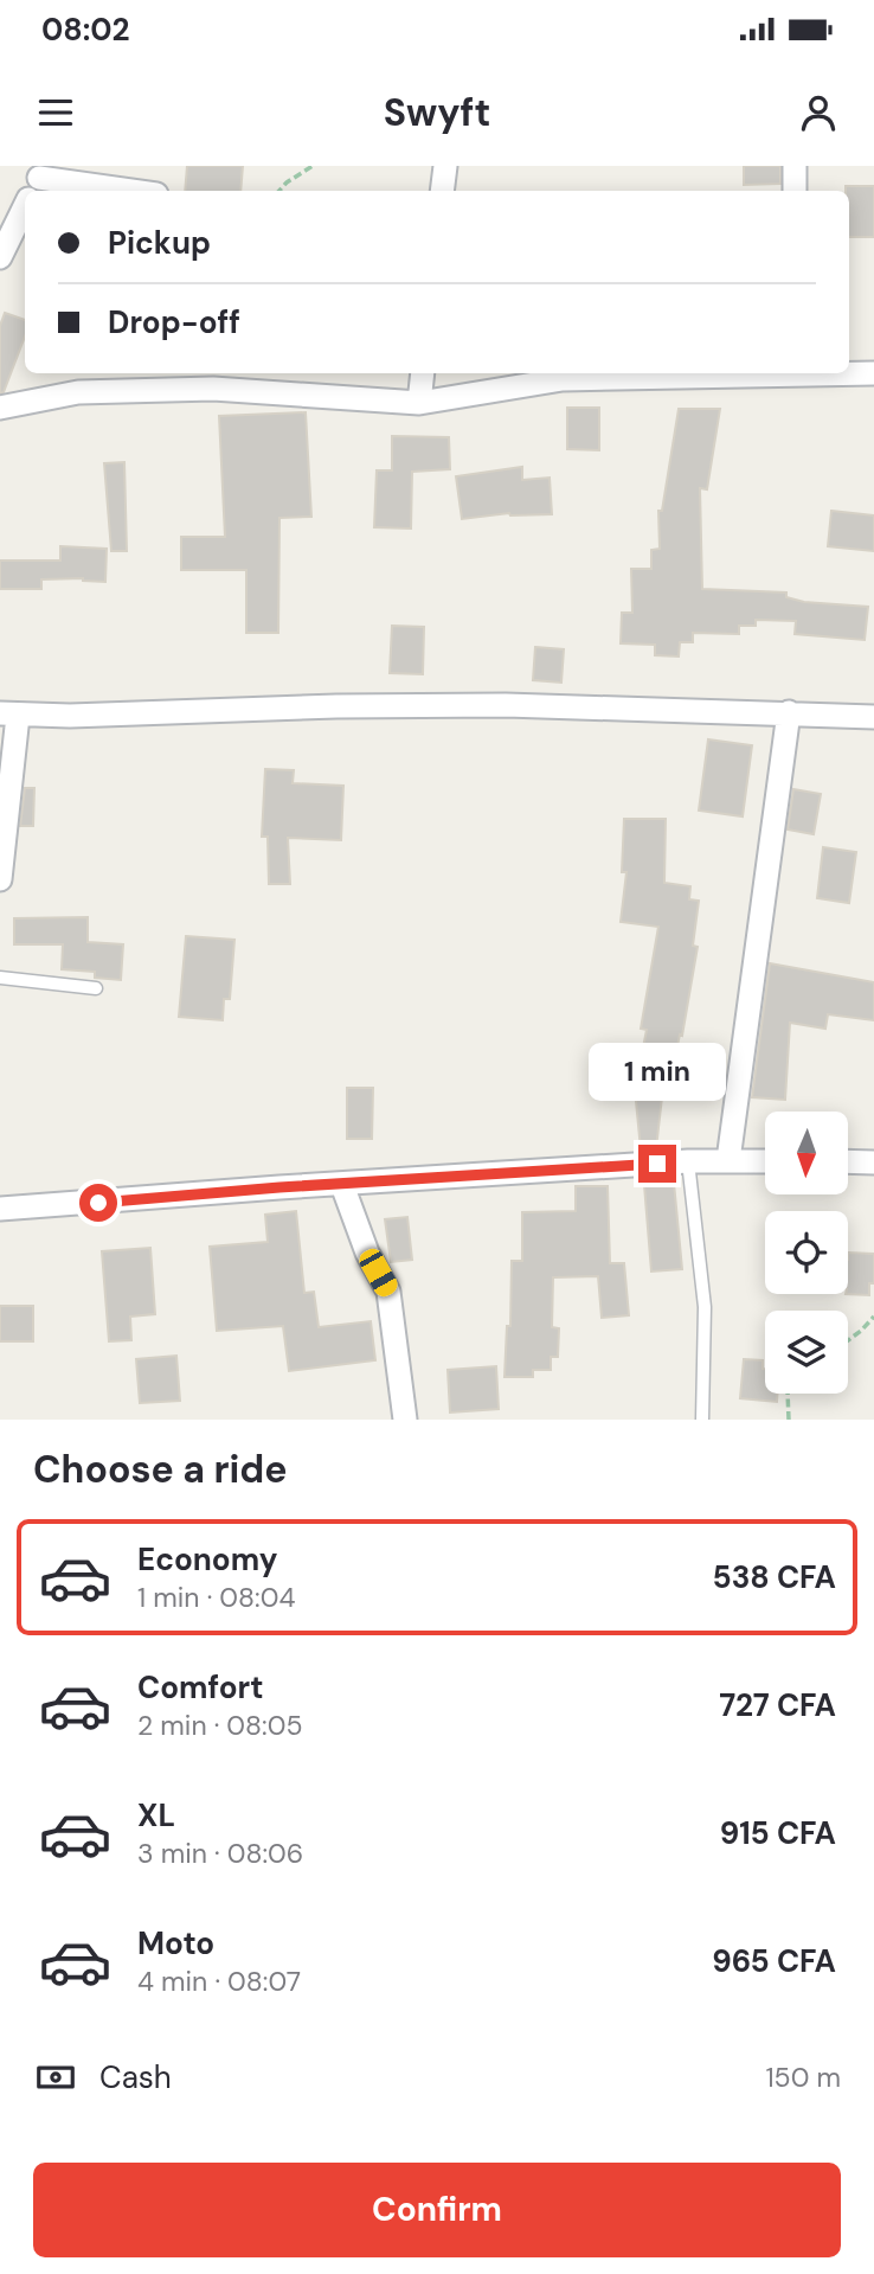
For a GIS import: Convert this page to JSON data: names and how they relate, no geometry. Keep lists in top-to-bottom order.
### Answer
{
  "north": "bottom",
  "page": {
    "status": "08:02",
    "header": "Swyft",
    "banner": ["Pickup", "Drop-off"],
    "bubble": "1 min",
    "heading": "Choose a ride",
    "list": [
      {
        "name": "Economy",
        "note": "1 min · 08:04",
        "value": "538 CFA"
      },
      {
        "name": "Comfort",
        "note": "2 min · 08:05",
        "value": "727 CFA"
      },
      {
        "name": "XL",
        "note": "3 min · 08:06",
        "value": "915 CFA"
      },
      {
        "name": "Moto",
        "note": "4 min · 08:07",
        "value": "965 CFA"
      }
    ],
    "pay": ["Cash", "150 m"],
    "buttons": "Confirm"
  }
}
